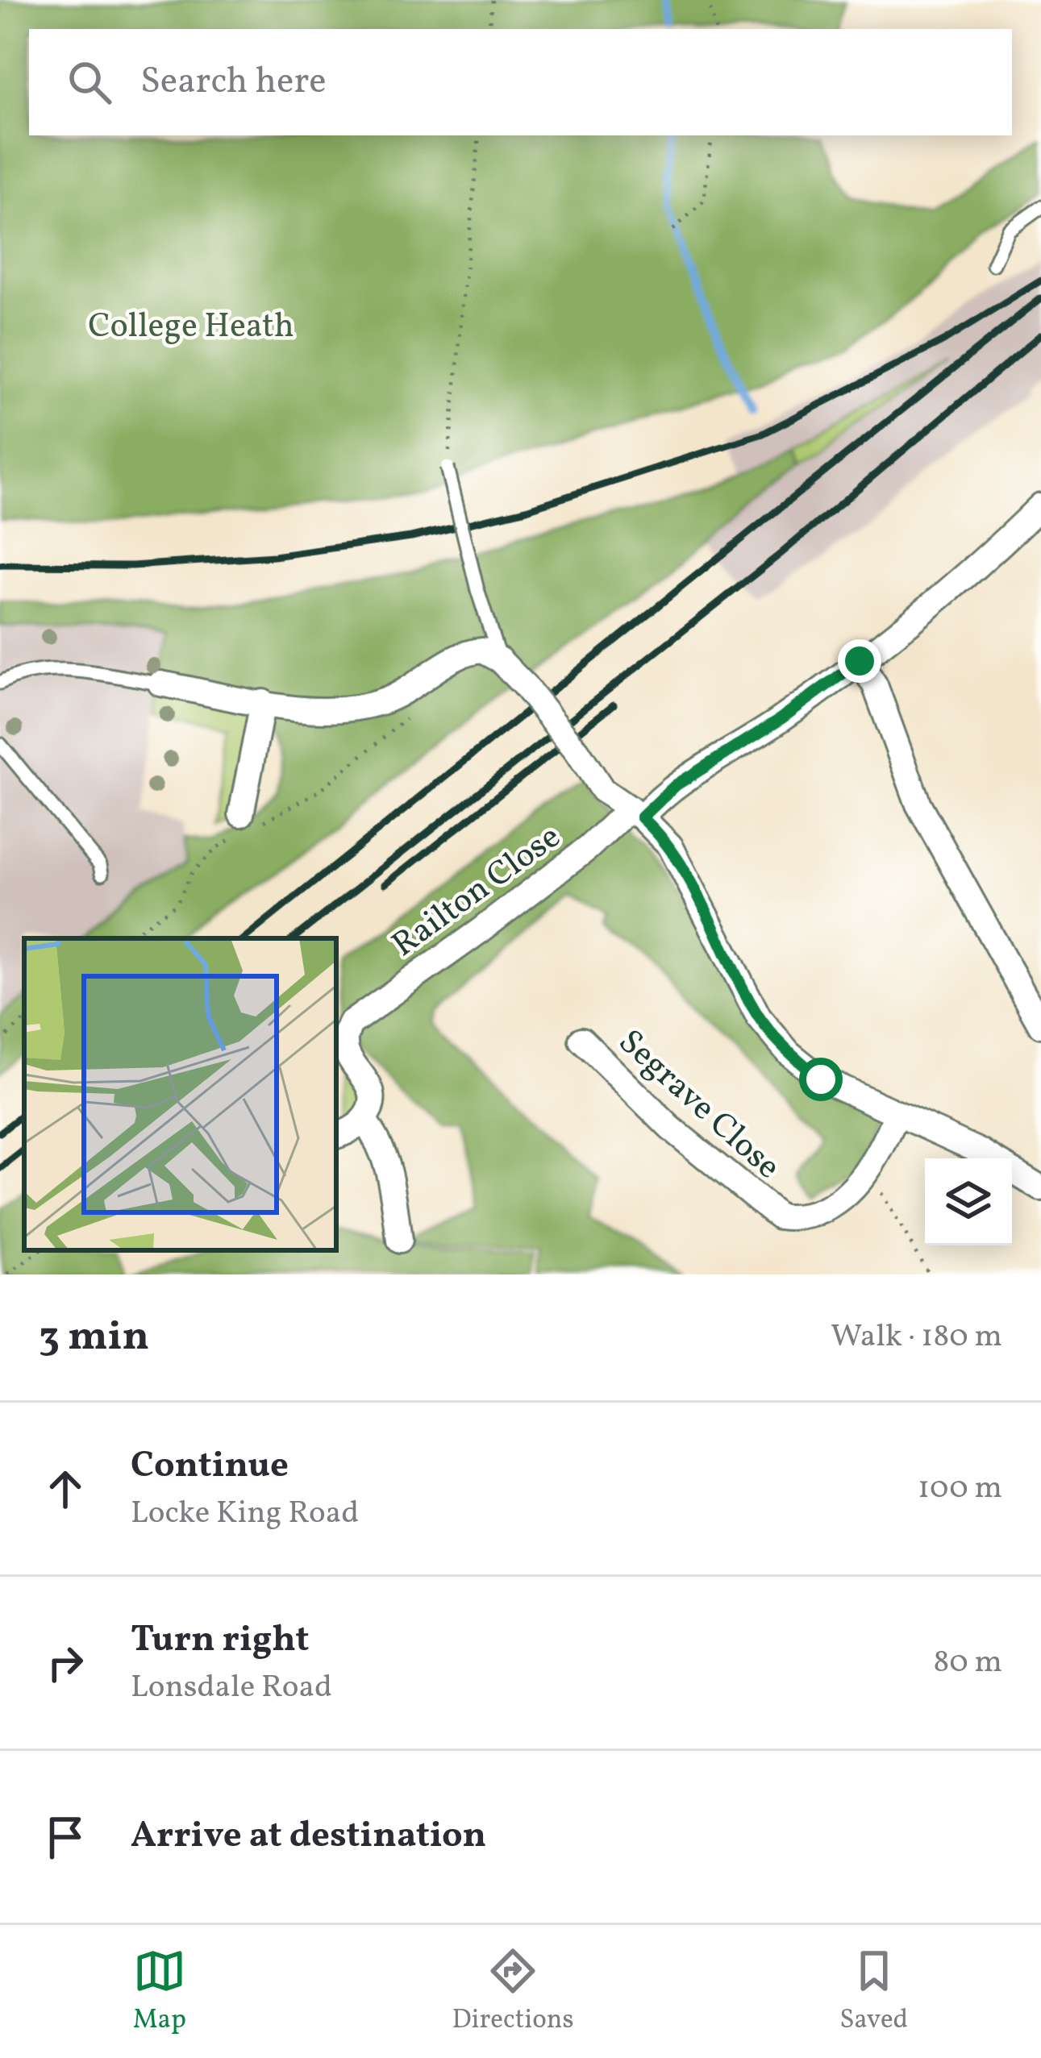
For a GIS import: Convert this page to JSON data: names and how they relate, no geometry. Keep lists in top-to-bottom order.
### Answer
{
  "streets": {
    "street": ["Railton Close", "Segrave Close"]
  },
  "parks": ["College Heath"],
  "page": {
    "search": "Search here",
    "heading": ["3 min", "Walk · 180 m"],
    "list": [
      ["Continue", "Locke King Road", "100 m"],
      ["Turn right", "Lonsdale Road", "80 m"],
      "Arrive at destination"
    ],
    "nav": ["Map", "Directions", "Saved"]
  }
}
